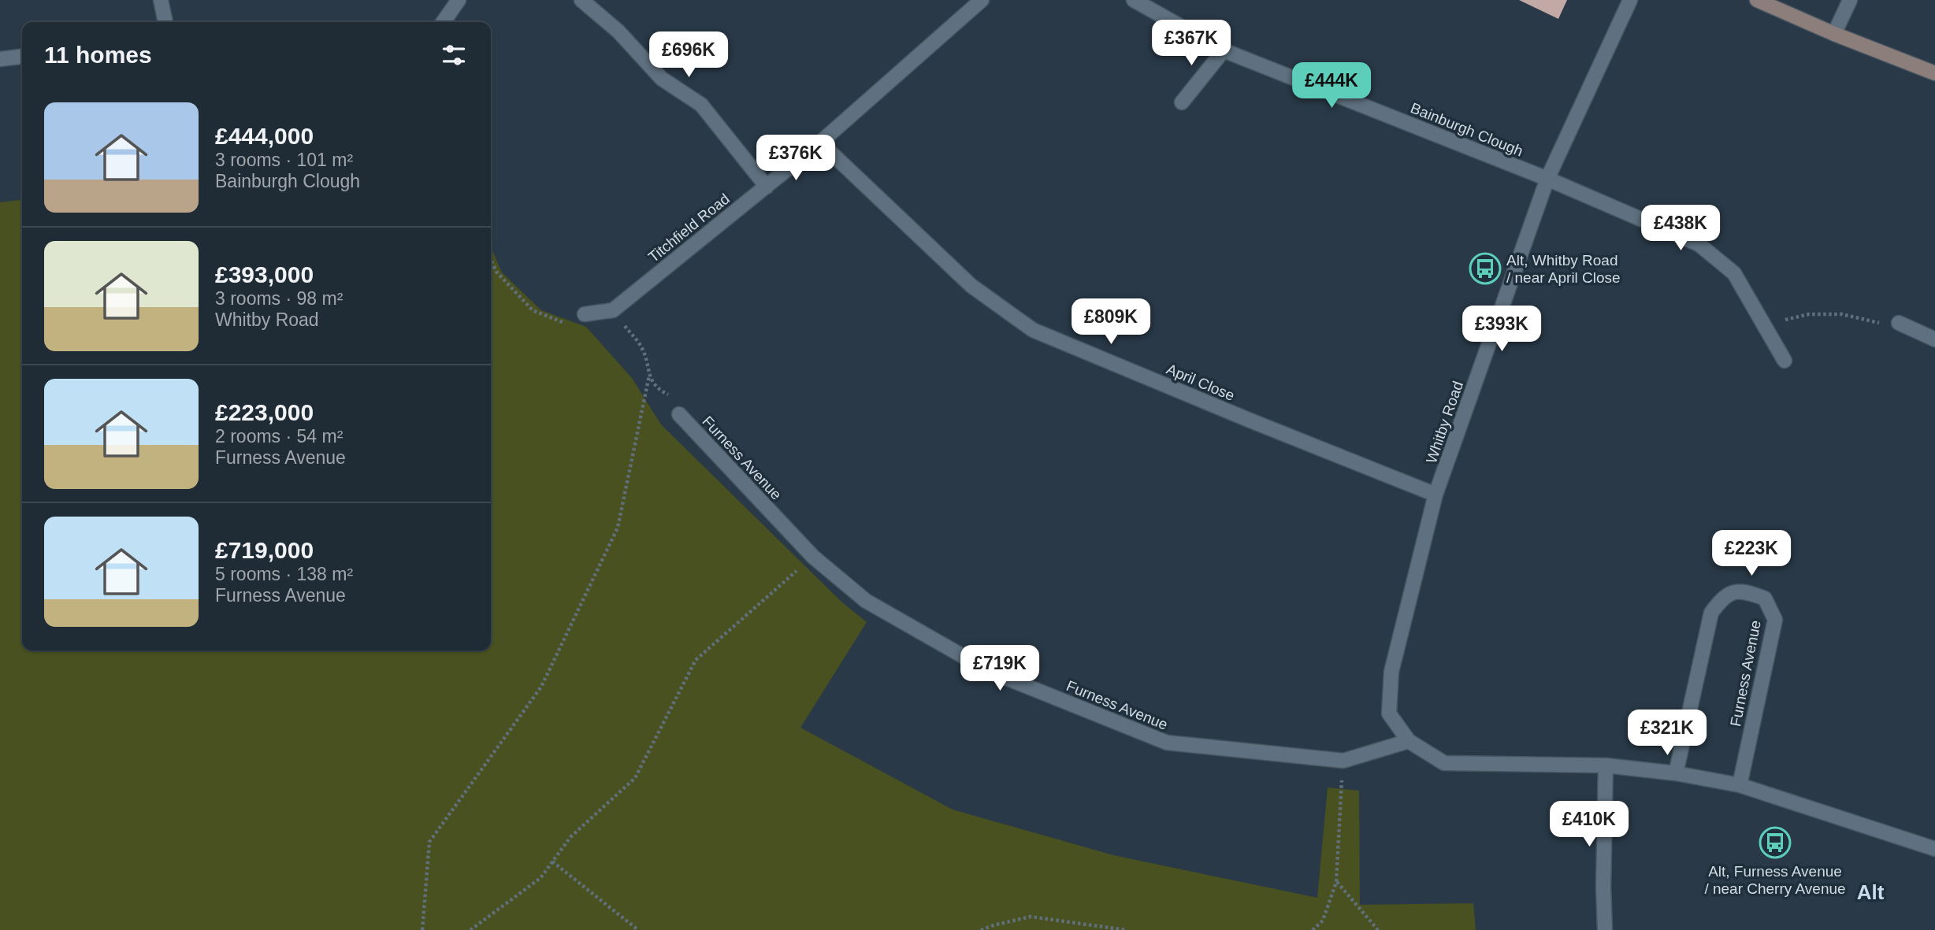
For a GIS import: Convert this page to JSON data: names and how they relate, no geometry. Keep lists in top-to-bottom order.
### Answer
{
  "streets": {
    "street": [
      "Bainburgh Clough",
      "Titchfield Road",
      "April Close",
      "Whitby Road",
      "Furness Avenue"
    ]
  },
  "crossings": [
    ["Bainburgh Clough", "Whitby Road"],
    ["Titchfield Road", "April Close"],
    ["April Close", "Whitby Road"],
    ["Whitby Road", "Furness Avenue"]
  ],
  "districts": ["Alt"],
  "places": {
    "bus stop": ["Alt, Whitby Road / near April Close", "Alt, Furness Avenue / near Cherry Avenue"]
  },
  "page": {
    "price": [
      "£367K",
      "£696K",
      "£444K",
      "£376K",
      "£438K",
      "£809K",
      "£393K",
      "£223K",
      "£719K",
      "£321K",
      "£410K"
    ],
    "heading": "11 homes",
    "list": [
      {
        "name": "£444,000",
        "note": "3 rooms · 101 m² · Bainburgh Clough"
      },
      {
        "name": "£393,000",
        "note": "3 rooms · 98 m² · Whitby Road"
      },
      {
        "name": "£223,000",
        "note": "2 rooms · 54 m² · Furness Avenue"
      },
      {
        "name": "£719,000",
        "note": "5 rooms · 138 m² · Furness Avenue"
      }
    ]
  }
}
